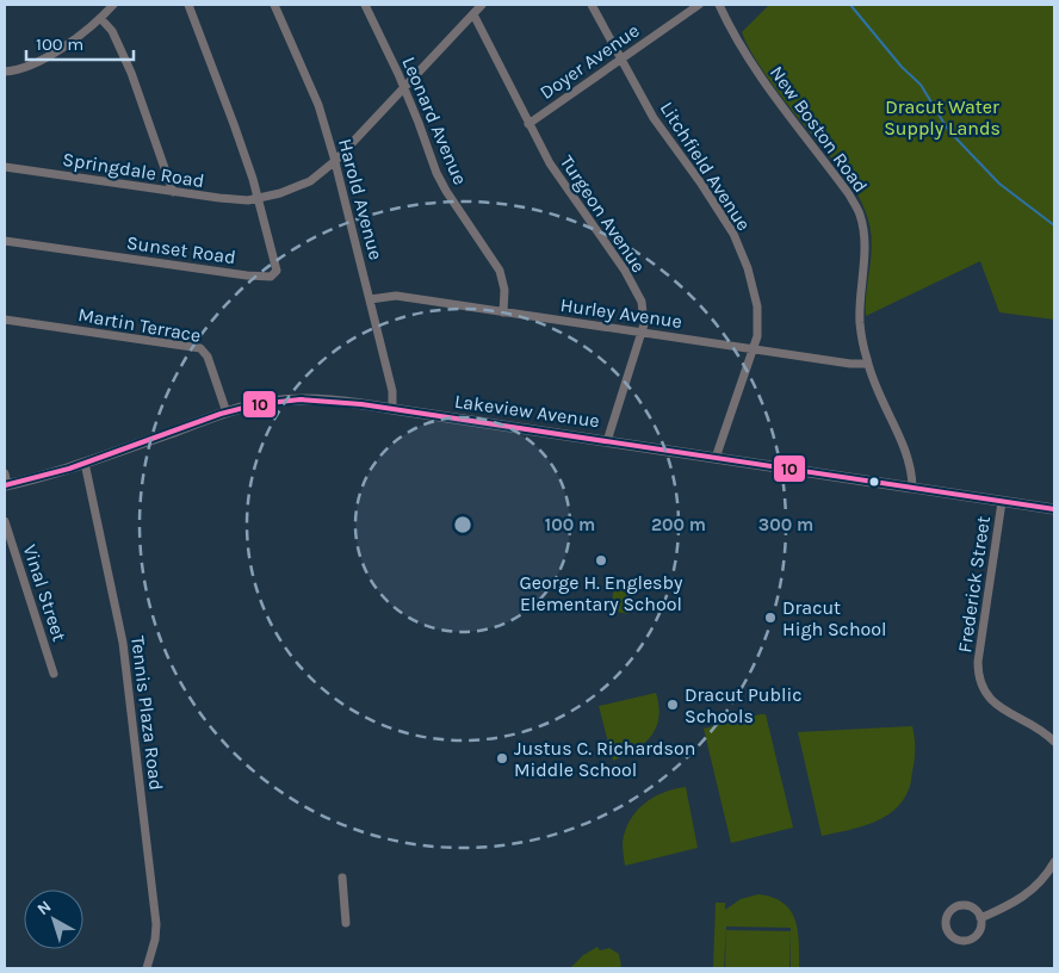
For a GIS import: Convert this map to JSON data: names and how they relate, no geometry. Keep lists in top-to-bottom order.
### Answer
{
  "streets": {
    "main road": ["Lakeview Avenue"],
    "street": [
      "Doyer Avenue",
      "Leonard Avenue",
      "New Boston Road",
      "Litchfield Avenue",
      "Springdale Road",
      "Harold Avenue",
      "Turgeon Avenue",
      "Sunset Road",
      "Hurley Avenue",
      "Martin Terrace",
      "Frederick Street",
      "Vinal Street",
      "Tennis Plaza Road"
    ]
  },
  "crossings": [
    ["Doyer Avenue", "Litchfield Avenue"],
    ["Doyer Avenue", "Turgeon Avenue"],
    ["Leonard Avenue", "Springdale Road"],
    ["Leonard Avenue", "Hurley Avenue"],
    ["New Boston Road", "Hurley Avenue"],
    ["New Boston Road", "Lakeview Avenue"],
    ["Litchfield Avenue", "Hurley Avenue"],
    ["Litchfield Avenue", "Lakeview Avenue"],
    ["Springdale Road", "Harold Avenue"],
    ["Springdale Road", "Turgeon Avenue"],
    ["Springdale Road", "Sunset Road"],
    ["Harold Avenue", "Hurley Avenue"],
    ["Harold Avenue", "Lakeview Avenue"],
    ["Turgeon Avenue", "Hurley Avenue"],
    ["Turgeon Avenue", "Lakeview Avenue"],
    ["Martin Terrace", "Lakeview Avenue"],
    ["Lakeview Avenue", "Frederick Street"],
    ["Lakeview Avenue", "Tennis Plaza Road"]
  ],
  "parks": ["Dracut Water Supply Lands"],
  "places": [
    "George H. Englesby Elementary School",
    "Dracut High School",
    "Dracut Public Schools",
    "Justus C. Richardson Middle School"
  ],
  "lines": ["transit line 10"],
  "scale_bar": "100 m",
  "north": "top left",
  "rings": ["100 m", "200 m", "300 m"]
}
